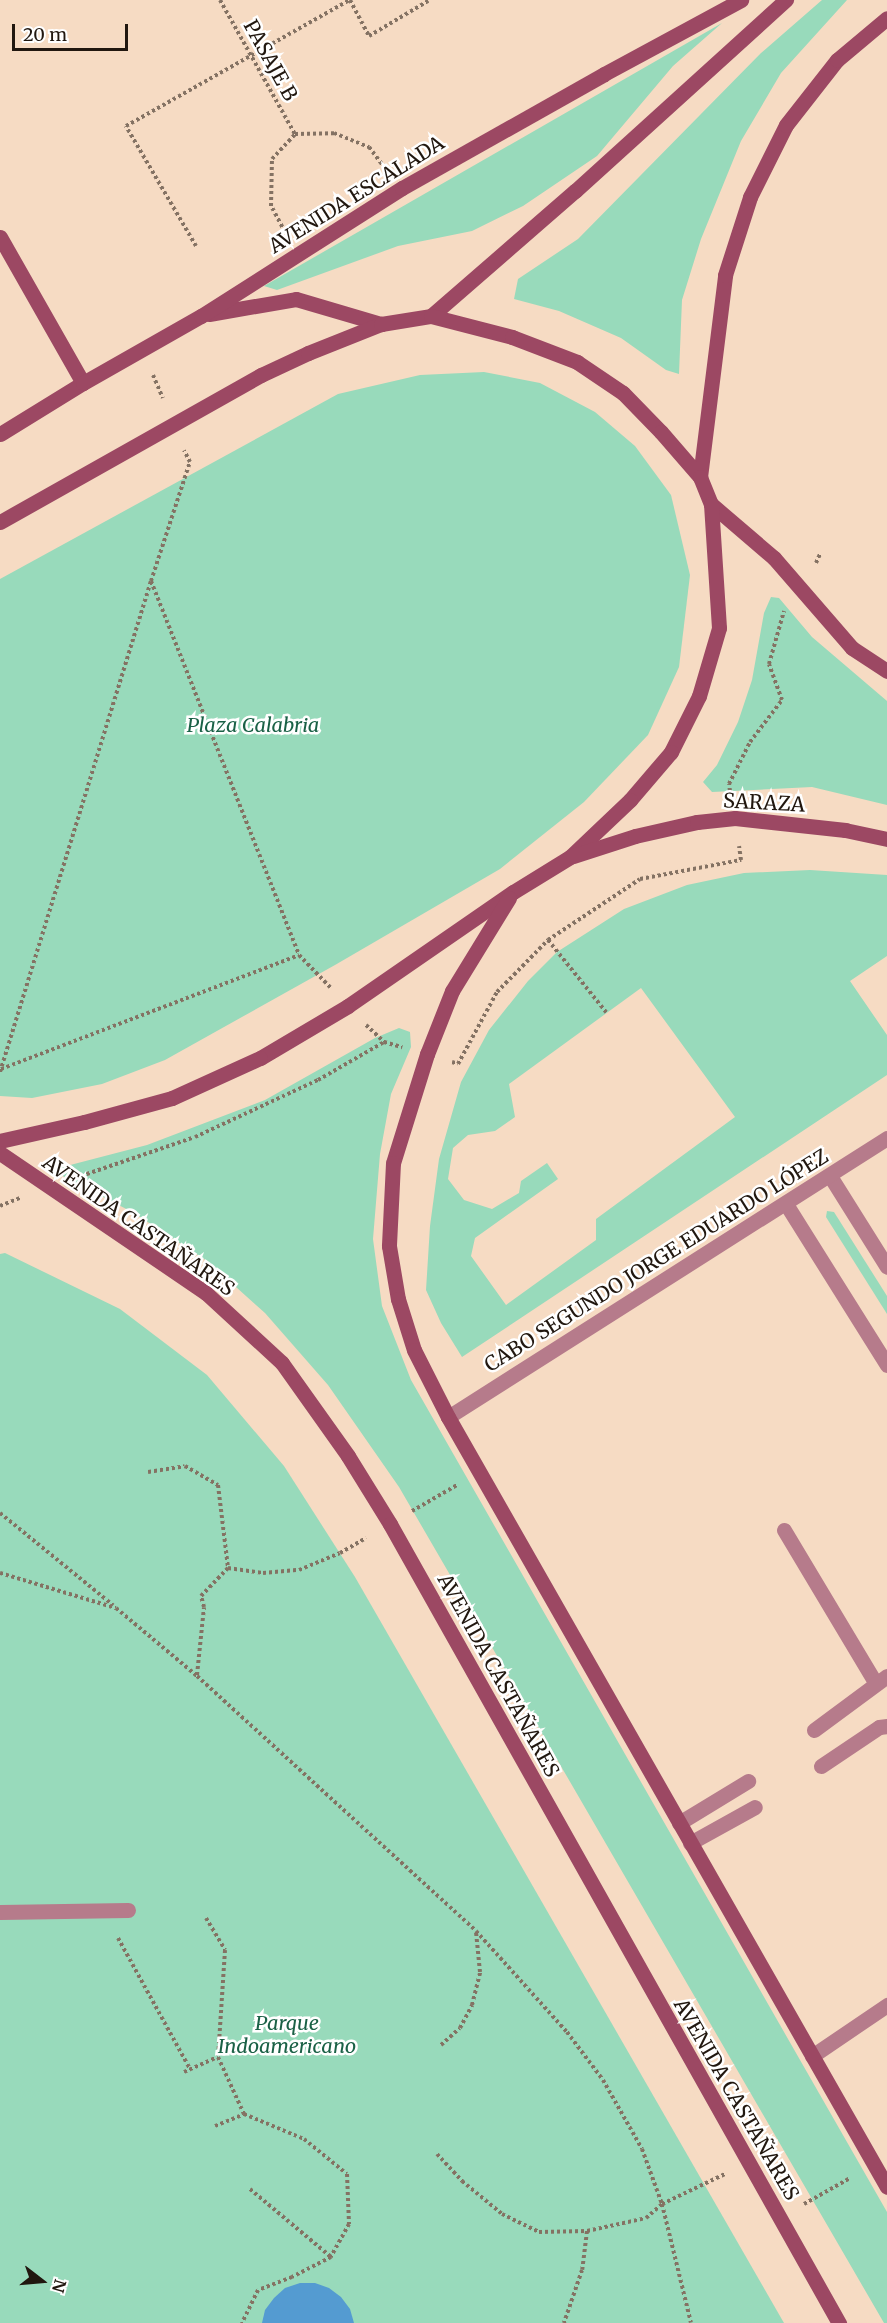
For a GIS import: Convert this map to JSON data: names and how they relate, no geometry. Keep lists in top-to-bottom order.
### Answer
{
  "streets": {
    "main road": ["AVENIDA ESCALADA", "SARAZA", "AVENIDA CASTAÑARES"],
    "street": ["CABO SEGUNDO JORGE EDUARDO LÓPEZ"],
    "path": ["PASAJE B"]
  },
  "parks": ["Plaza Calabria", "Parque Indoamericano"],
  "scale_bar": "20 m",
  "north": "right"
}
